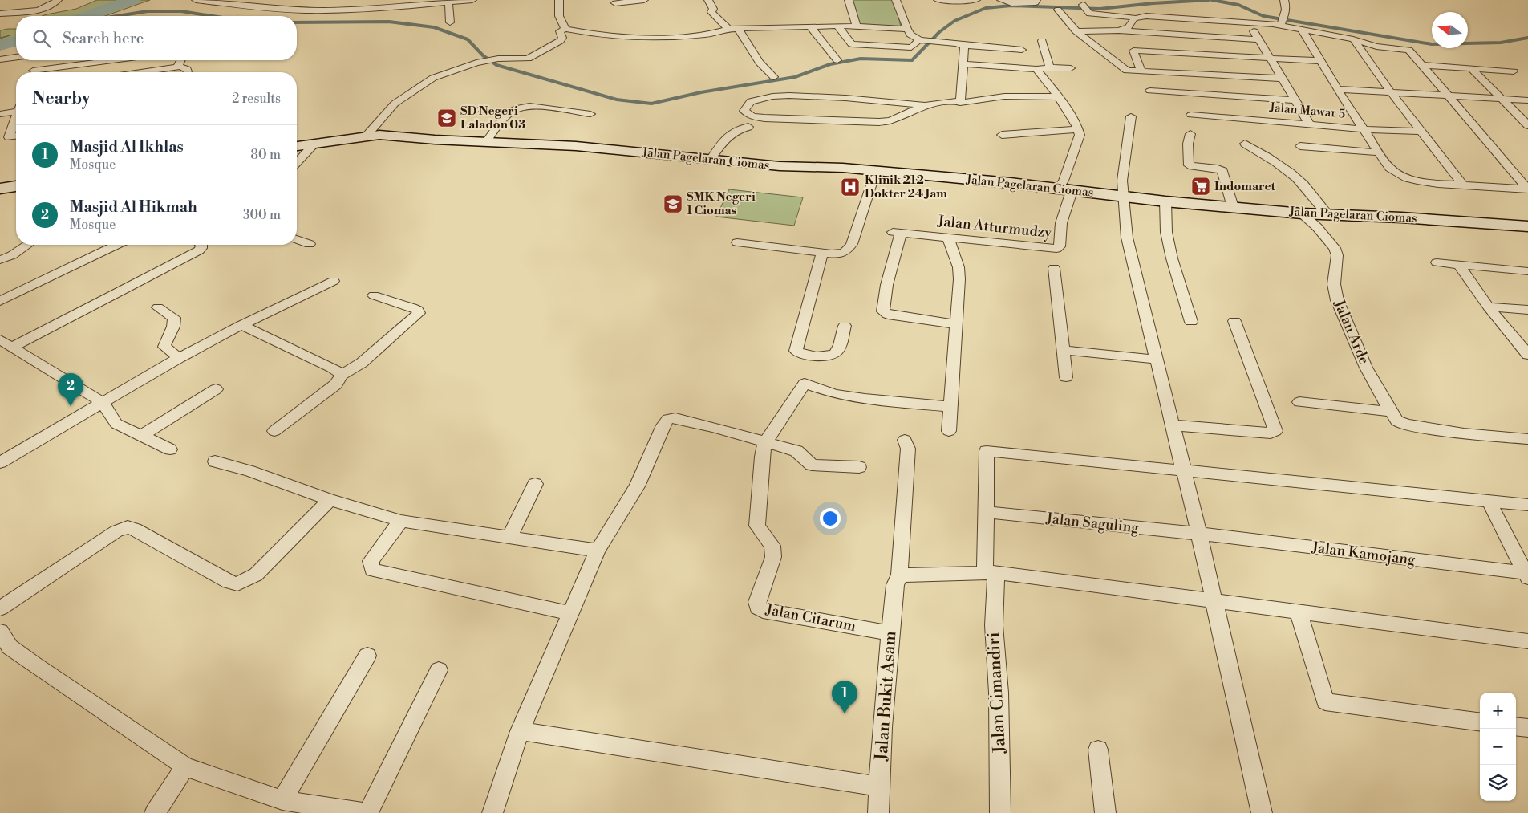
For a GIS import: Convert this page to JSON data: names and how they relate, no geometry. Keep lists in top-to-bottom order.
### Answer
{
  "streets": {
    "main road": ["Jalan Pagelaran Ciomas"],
    "street": [
      "Jalan Mawar 5",
      "Jalan Atturmudzy",
      "Jalan Arde",
      "Jalan Saguling",
      "Jalan Kamojang",
      "Jalan Citarum",
      "Jalan Cimandiri",
      "Jalan Bukit Asam"
    ]
  },
  "crossings": [
    ["Jalan Pagelaran Ciomas", "Jalan Atturmudzy"],
    ["Jalan Pagelaran Ciomas", "Jalan Arde"],
    ["Jalan Saguling", "Jalan Kamojang"],
    ["Jalan Saguling", "Jalan Cimandiri"],
    ["Jalan Citarum", "Jalan Bukit Asam"]
  ],
  "places": {
    "school or university": ["SD Negeri Laladon 03", "SMK Negeri 1 Ciomas"],
    "supermarket": ["Indomaret"],
    "hospital": ["Klinik 212 Dokter 24 Jam"]
  },
  "north": "left",
  "page": {
    "search": "Search here",
    "heading": ["Nearby", "2 results"],
    "list": [
      {
        "mark": "1",
        "name": "Masjid Al Ikhlas",
        "note": "Mosque",
        "value": "80 m"
      },
      {
        "mark": "2",
        "name": "Masjid Al Hikmah",
        "note": "Mosque",
        "value": "300 m"
      }
    ],
    "pins": ["2", "1"],
    "map_buttons": ["+", "−"]
  }
}
